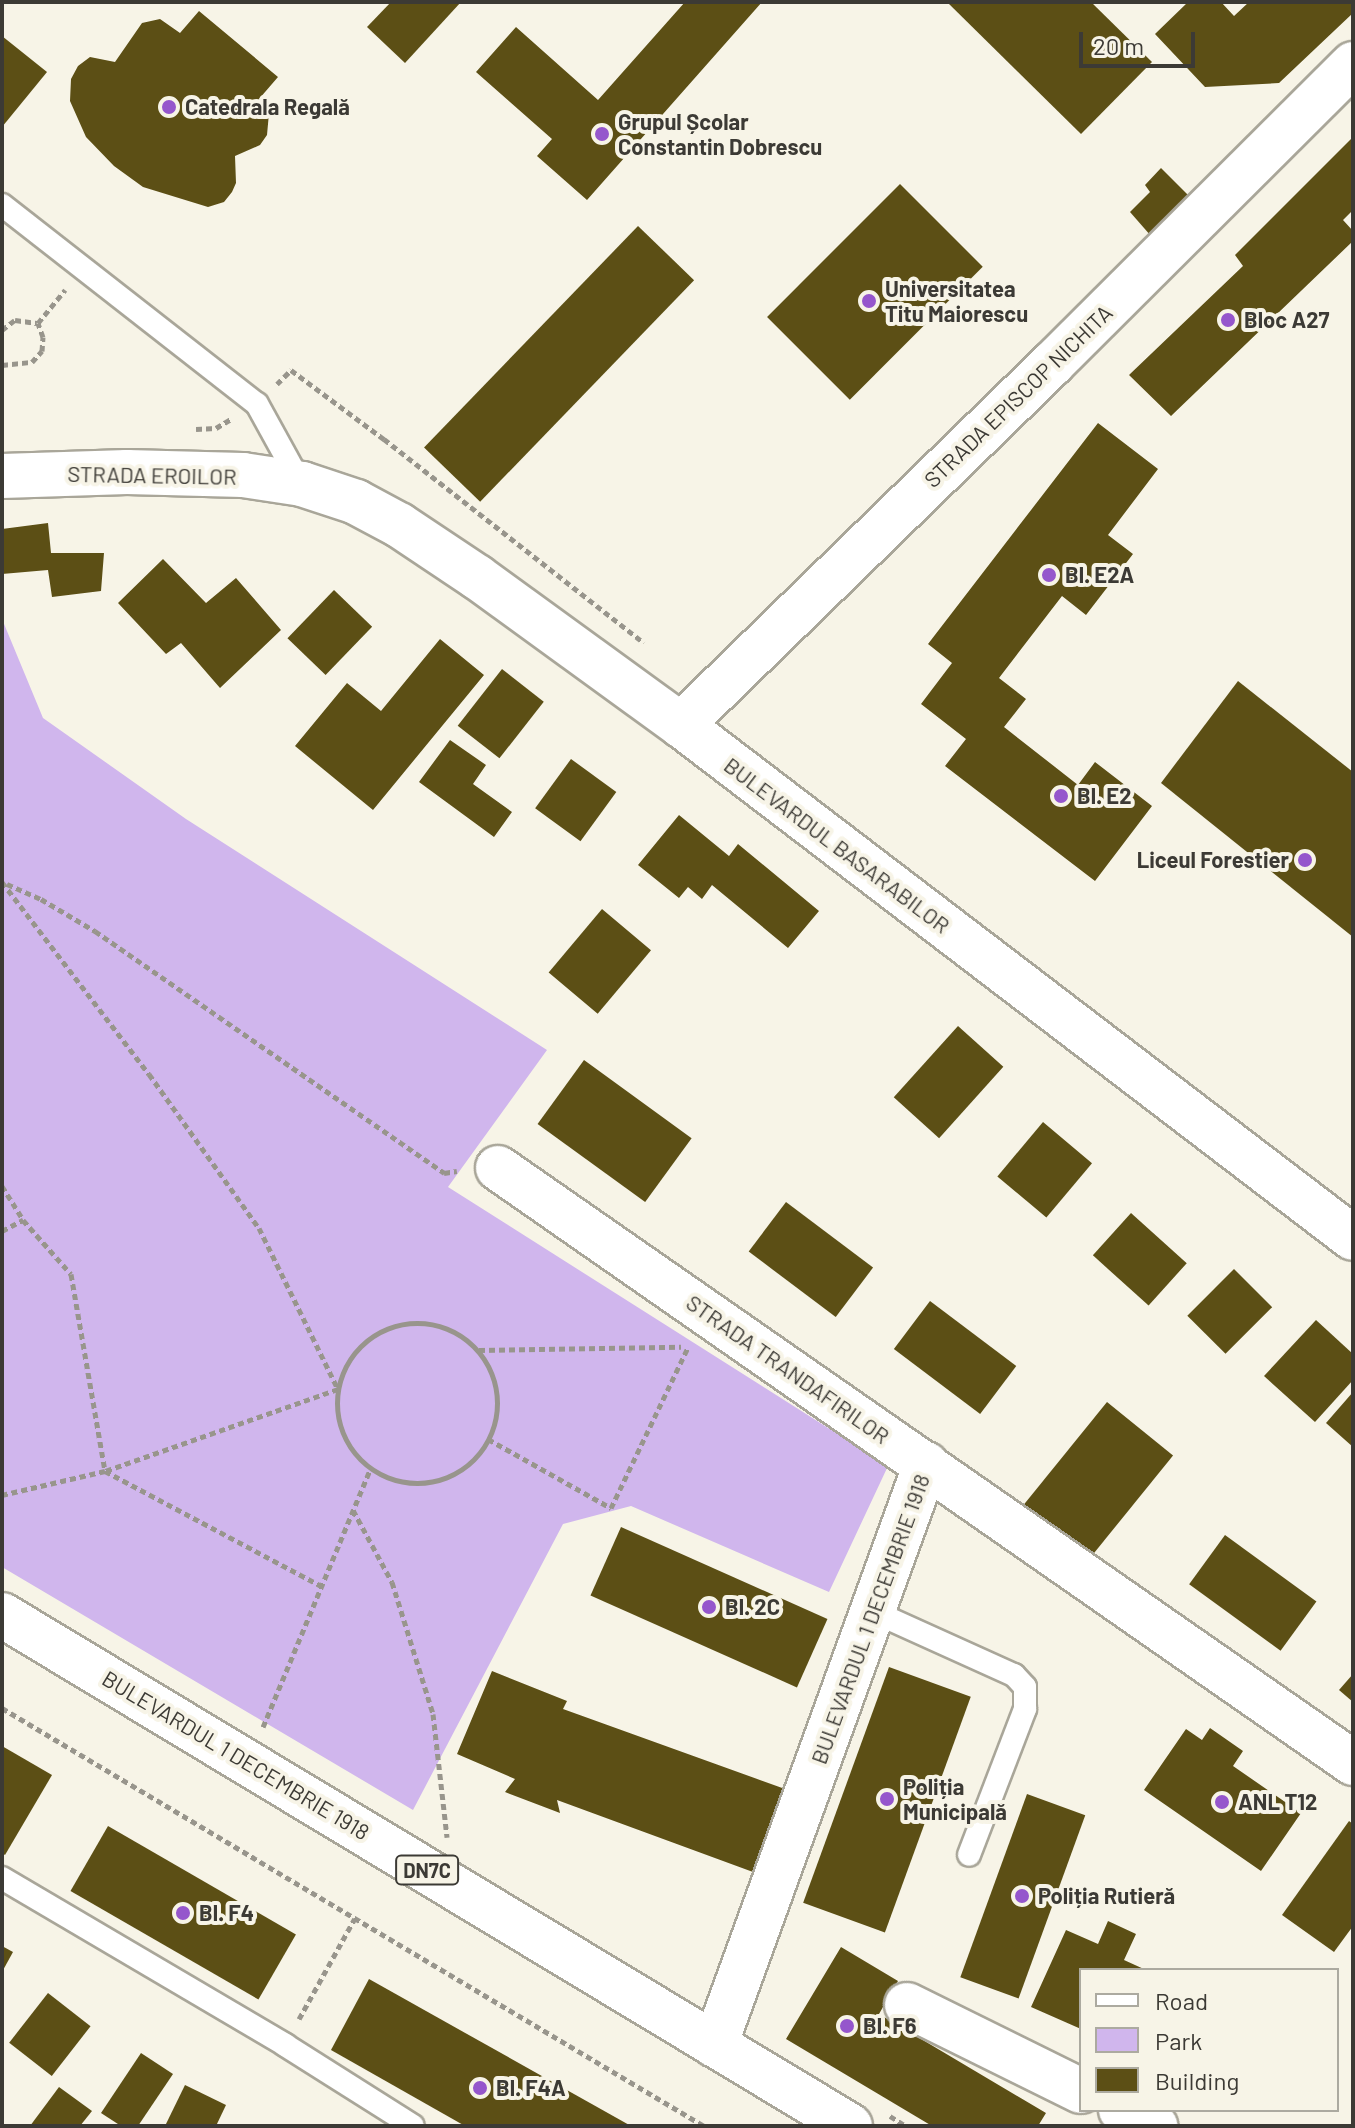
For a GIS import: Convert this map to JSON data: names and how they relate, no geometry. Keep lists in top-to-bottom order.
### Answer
{
  "streets": {
    "street": [
      "STRADA EPISCOP NICHITA",
      "STRADA EROILOR",
      "BULEVARDUL BASARABILOR",
      "STRADA TRANDAFIRILOR",
      "BULEVARDUL 1 DECEMBRIE 1918",
      "DN7C"
    ]
  },
  "crossings": [
    ["STRADA EPISCOP NICHITA", "BULEVARDUL BASARABILOR"],
    ["STRADA EROILOR", "BULEVARDUL BASARABILOR"],
    ["STRADA TRANDAFIRILOR", "BULEVARDUL 1 DECEMBRIE 1918"]
  ],
  "places": [
    "Catedrala Regală",
    "Grupul Școlar Constantin Dobrescu",
    "Universitatea Titu Maiorescu",
    "Bloc A27",
    "Bl. E2A",
    "Bl. E2",
    "Liceul Forestier",
    "Bl. 2C",
    "Poliția Municipală",
    "ANL T12",
    "Poliția Rutieră",
    "Bl. F4",
    "Bl. F6",
    "Bl. F4A"
  ],
  "legend": ["Road", "Park", "Building"],
  "scale_bar": "20 m"
}
